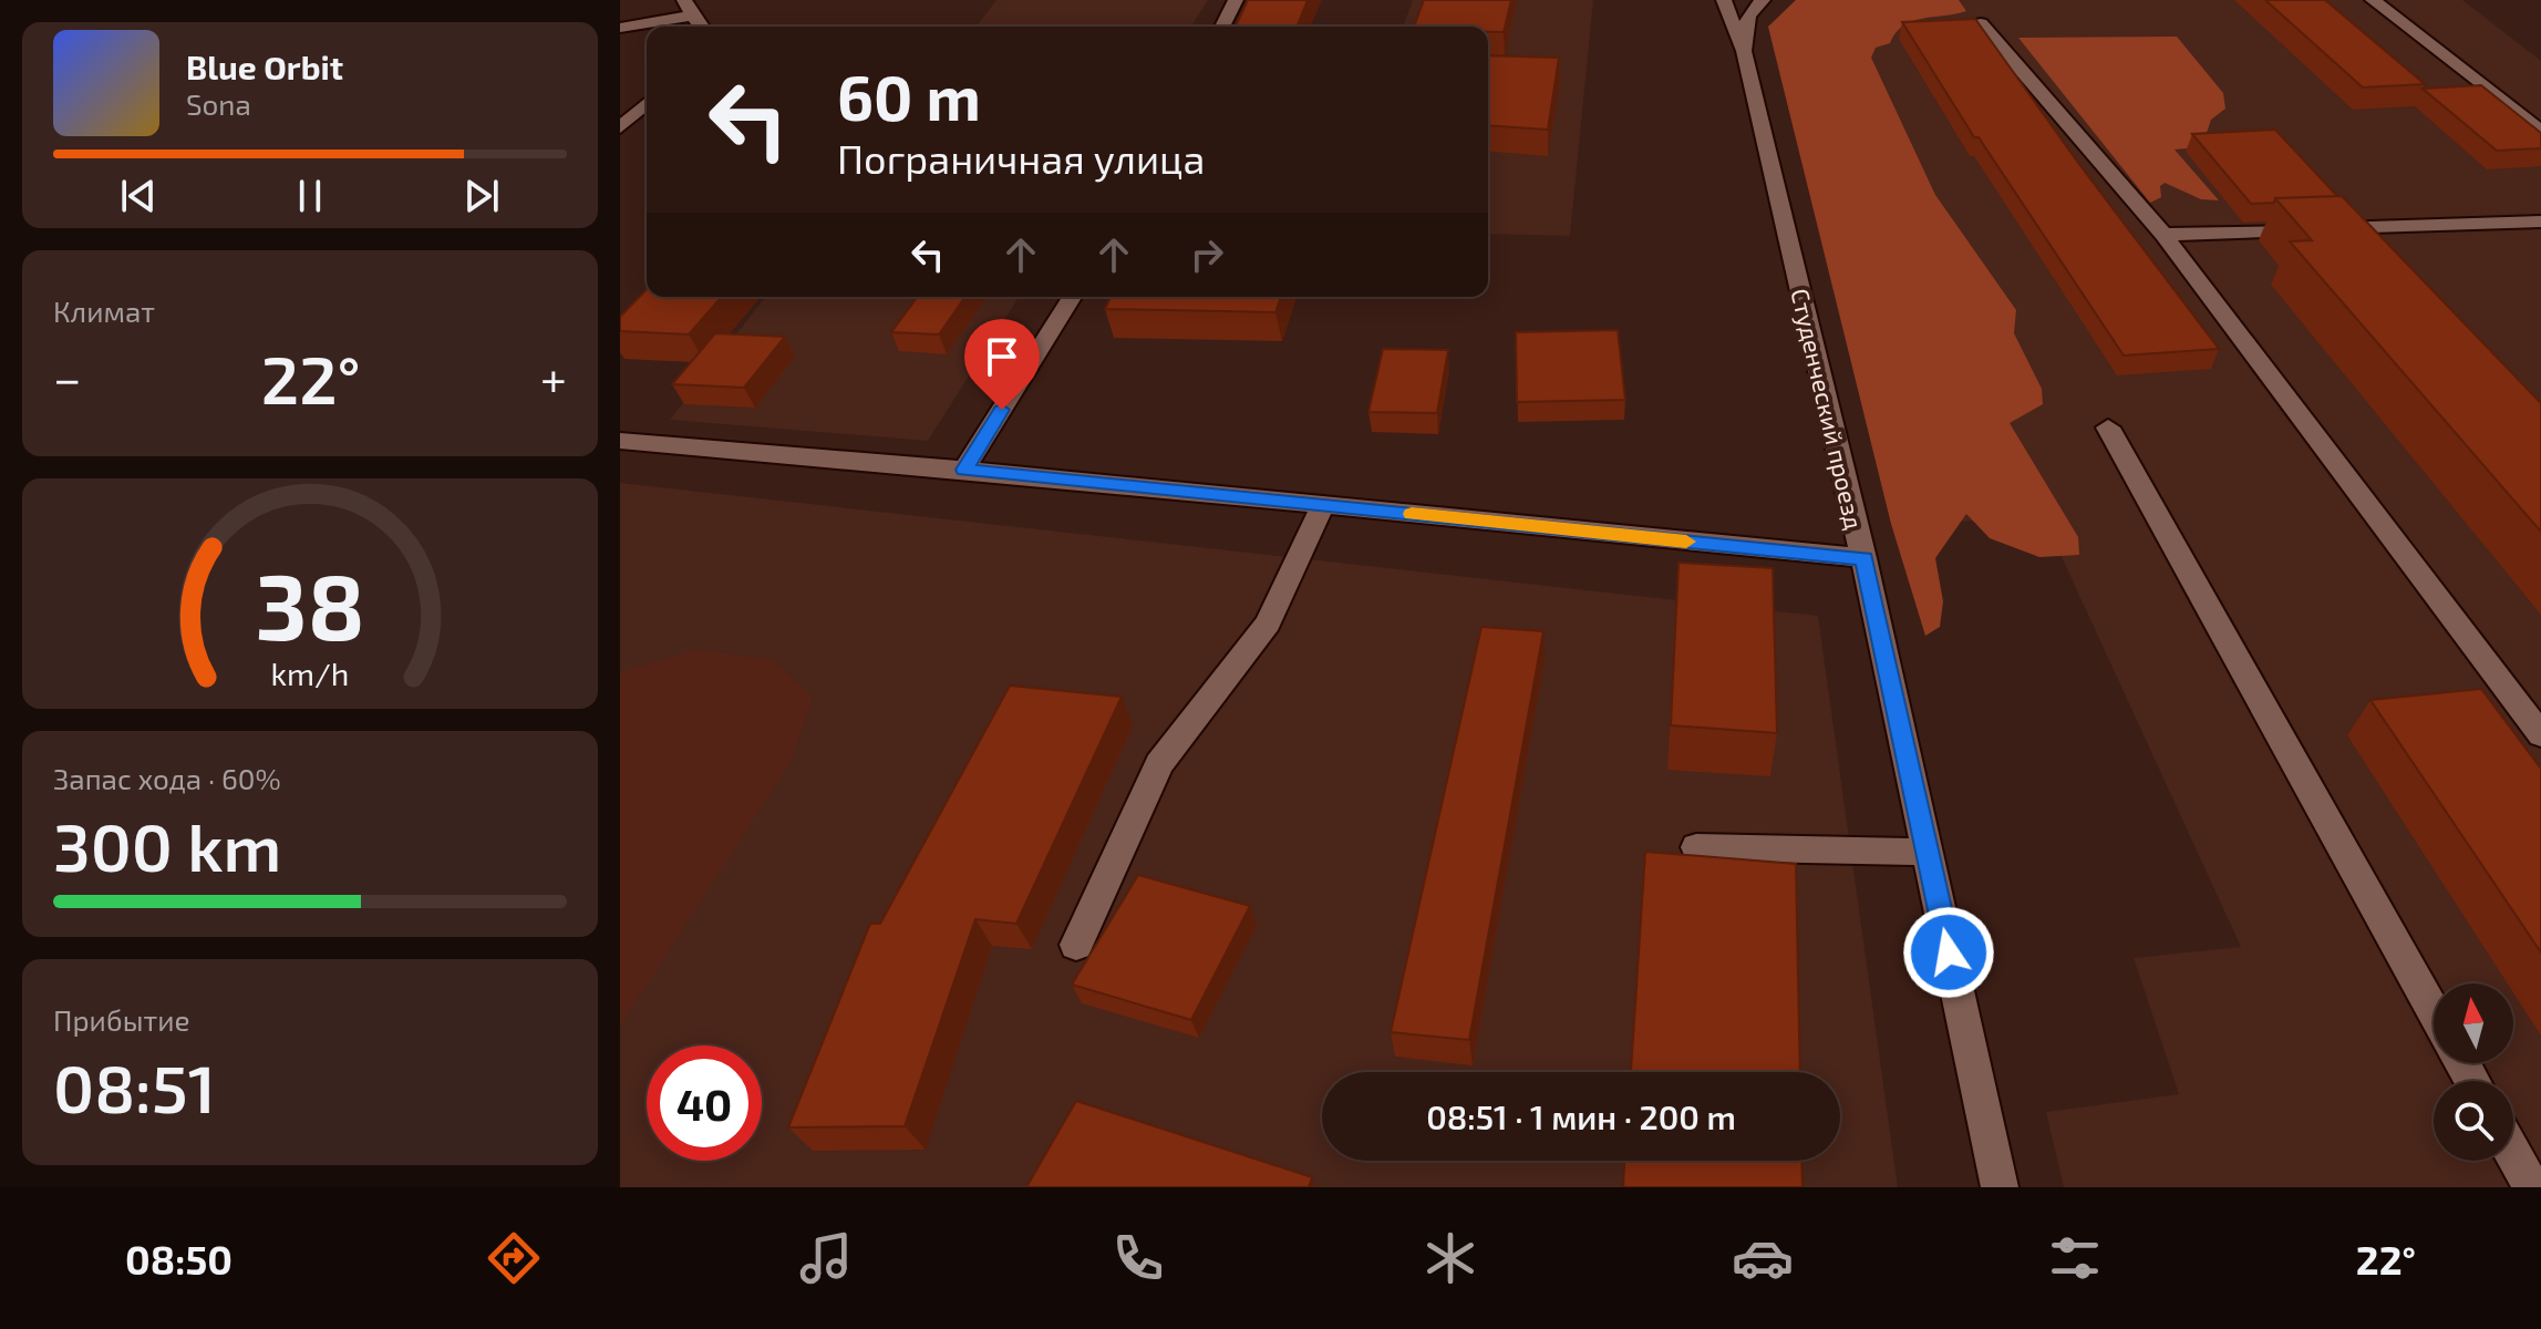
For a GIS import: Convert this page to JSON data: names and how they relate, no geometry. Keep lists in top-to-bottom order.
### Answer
{
  "streets": {
    "street": ["Студенческий проезд"]
  },
  "north": "top",
  "page": {
    "turn": ["60 m", "Пограничная улица"],
    "song": ["Blue Orbit", "Sona"],
    "tile": [
      "Климат",
      ["Запас хода · 60%", "300 km"],
      ["Прибытие", "08:51"]
    ],
    "heat": ["−", "22°", "+"],
    "limit": "40",
    "trip": "08:51 · 1 мин · 200 m",
    "tabs": ["08:50", "22°"],
    "gauge": ["38", "km/h"]
  }
}
